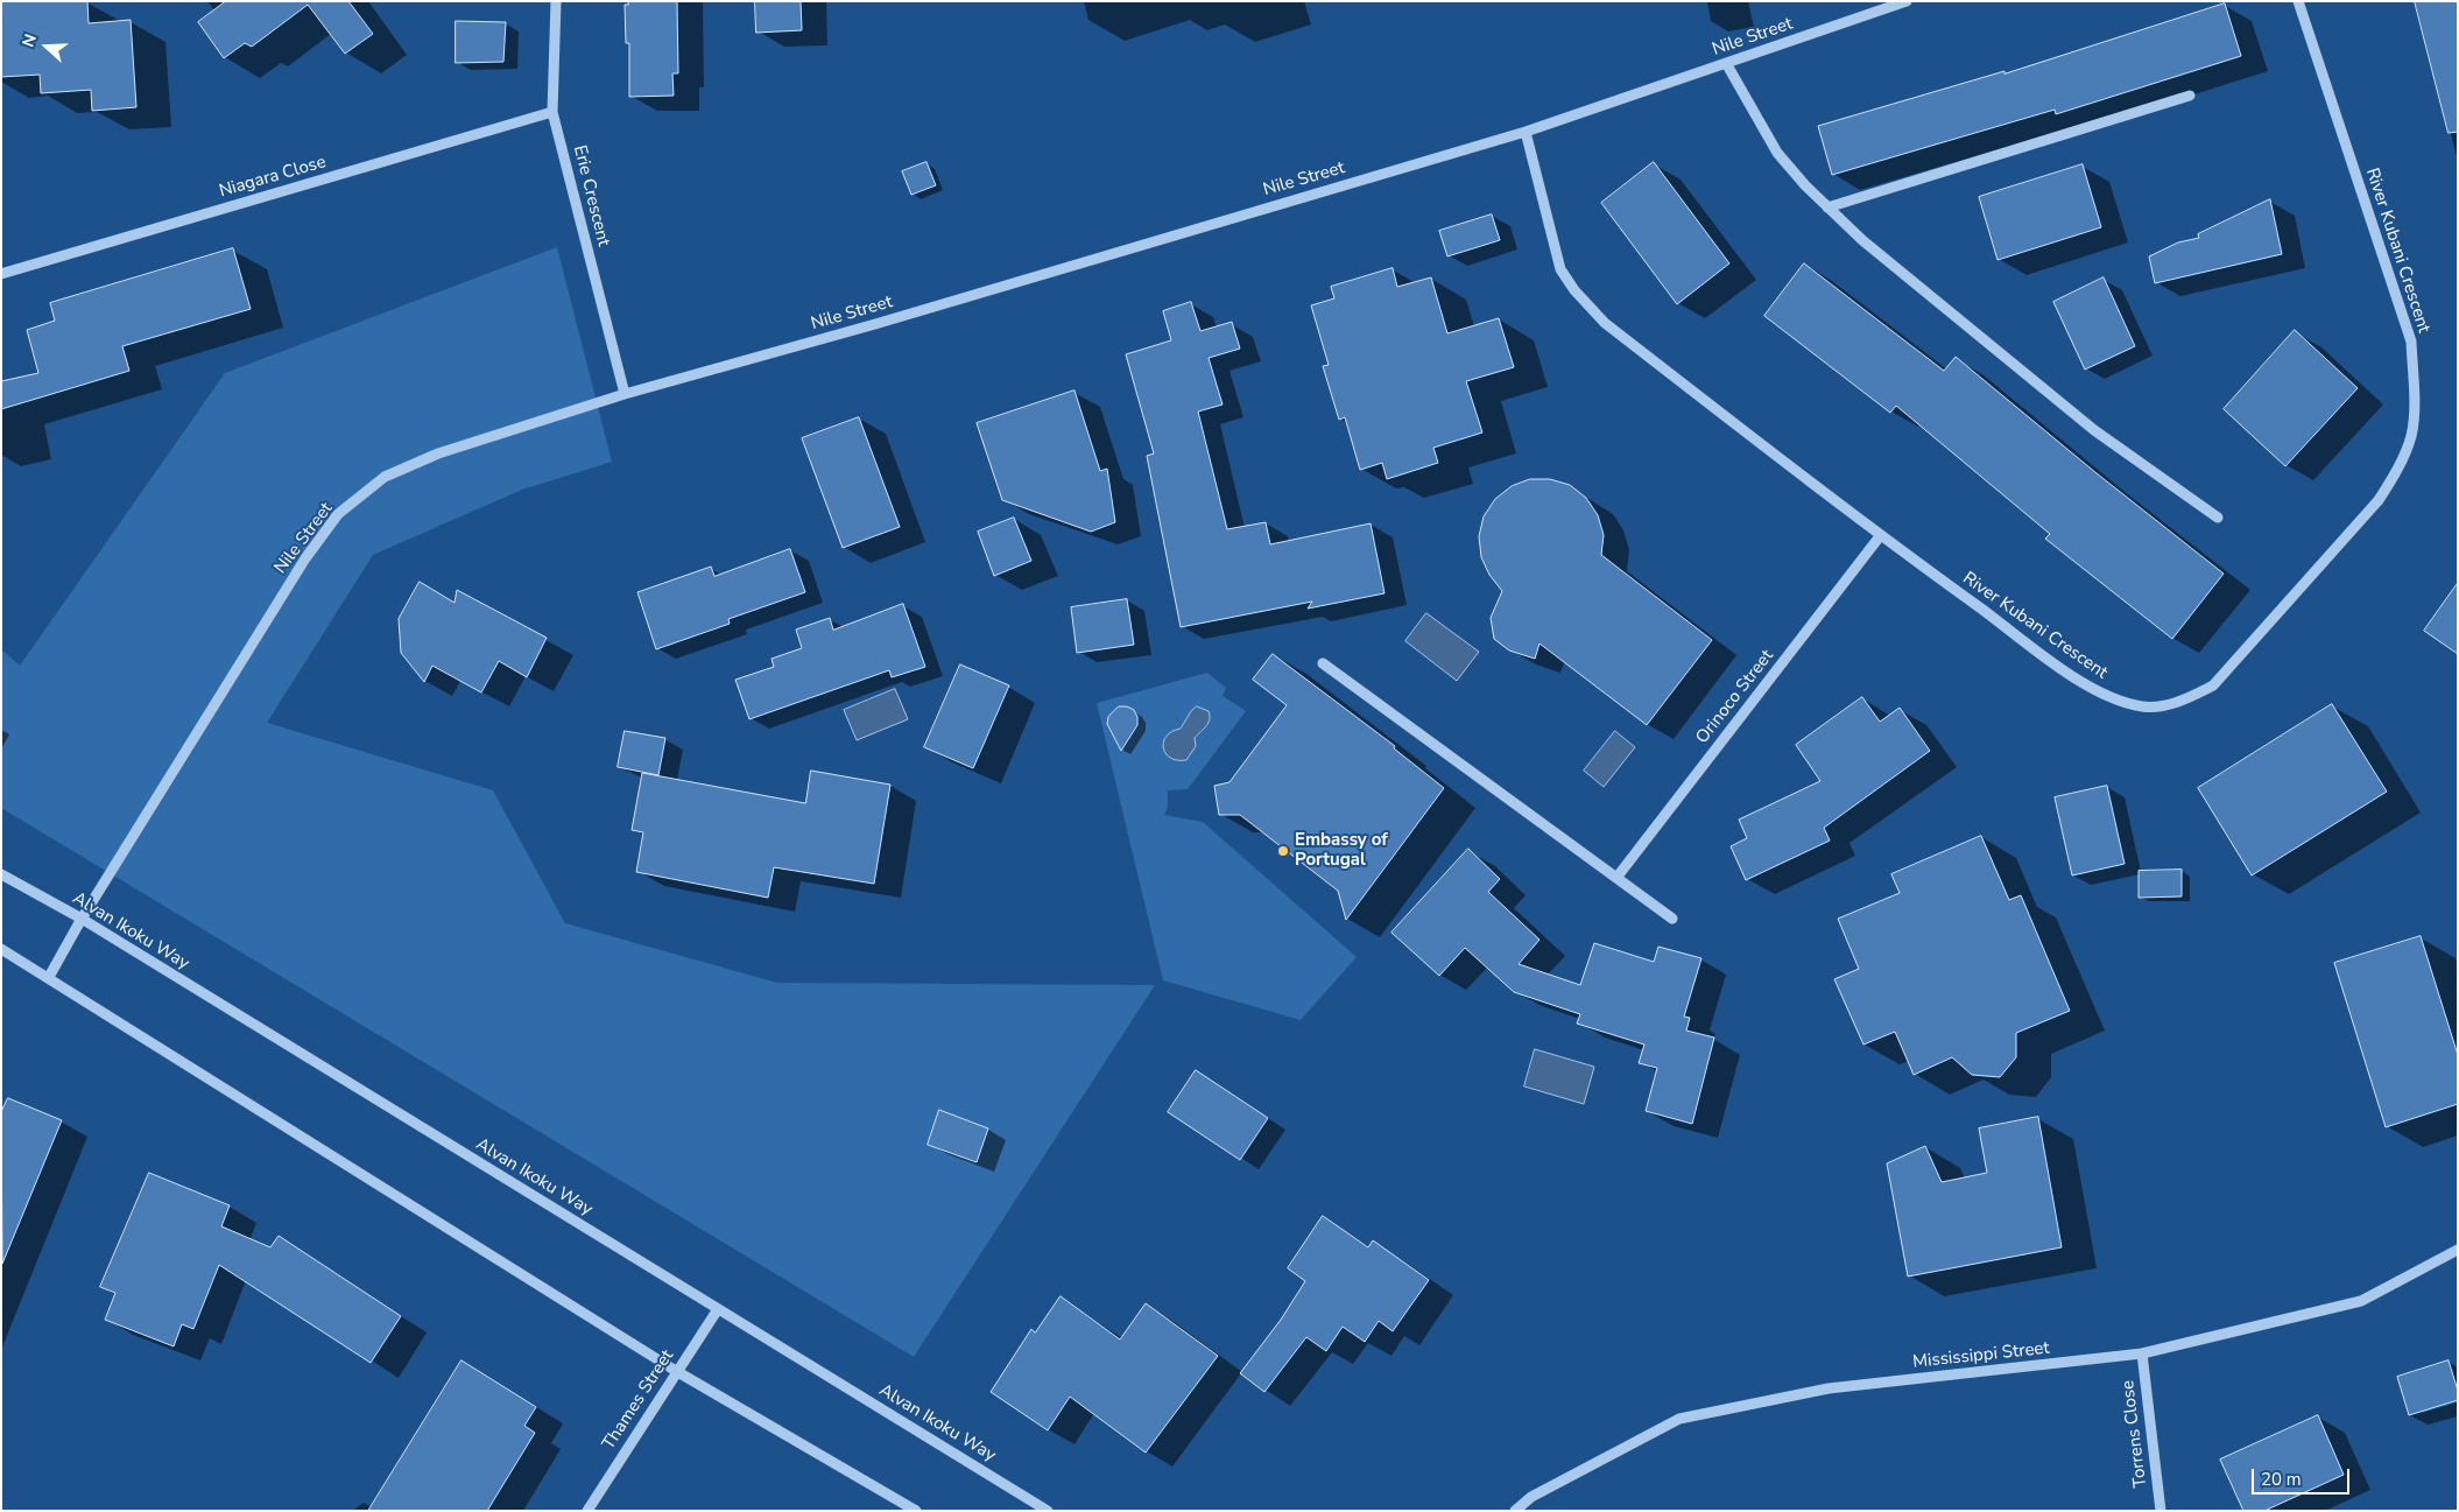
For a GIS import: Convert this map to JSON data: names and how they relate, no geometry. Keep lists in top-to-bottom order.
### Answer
{
  "streets": {
    "street": [
      "Nile Street",
      "Niagara Close",
      "Erie Crescent",
      "River Kubani Crescent",
      "Orinoco Street",
      "Alvan Ikoku Way",
      "Mississippi Street",
      "Thames Street",
      "Torrens Close"
    ]
  },
  "crossings": [
    ["Nile Street", "Erie Crescent"],
    ["Nile Street", "River Kubani Crescent"],
    ["Nile Street", "Alvan Ikoku Way"],
    ["Niagara Close", "Erie Crescent"],
    ["River Kubani Crescent", "Orinoco Street"],
    ["Alvan Ikoku Way", "Thames Street"],
    ["Mississippi Street", "Torrens Close"]
  ],
  "places": ["Embassy of Portugal"],
  "scale_bar": "20 m",
  "north": "left"
}
